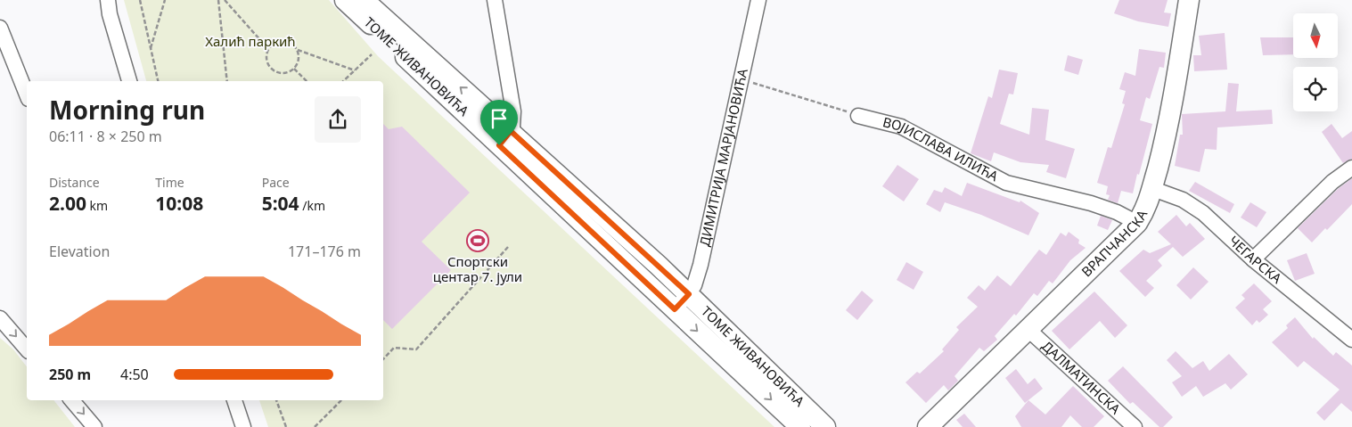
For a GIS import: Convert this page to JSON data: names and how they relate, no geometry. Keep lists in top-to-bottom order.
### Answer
{
  "streets": {
    "main road": ["ТОМЕ ЖИВАНОВИЋА", "ВРАПЧАНСКА"],
    "street": [
      "ВОЈИСЛАВА ИЛИЋА",
      "ДИМИТРИЈА МАРЈАНОВИЋА",
      "ЧЕГАРСКА",
      "ДАЛМАТИНСКА"
    ]
  },
  "crossings": [
    ["ТОМЕ ЖИВАНОВИЋА", "ДИМИТРИЈА МАРЈАНОВИЋА"],
    ["ВОЈИСЛАВА ИЛИЋА", "ВРАПЧАНСКА"],
    ["ВРАПЧАНСКА", "ЧЕГАРСКА"],
    ["ВРАПЧАНСКА", "ДАЛМАТИНСКА"]
  ],
  "parks": ["Халић паркић"],
  "places": {
    "sports": ["Спортски центар 7. јули"]
  },
  "north": "bottom",
  "page": {
    "heading": ["Morning run", "06:11 · 8 × 250 m"],
    "stats": [
      ["Distance", "2.00 km"],
      ["Time", "10:08"],
      ["Pace", "5:04 /km"]
    ],
    "chart": ["Elevation", "171–176 m"],
    "list": [
      {
        "name": "250 m",
        "note": "4:50"
      }
    ]
  }
}
